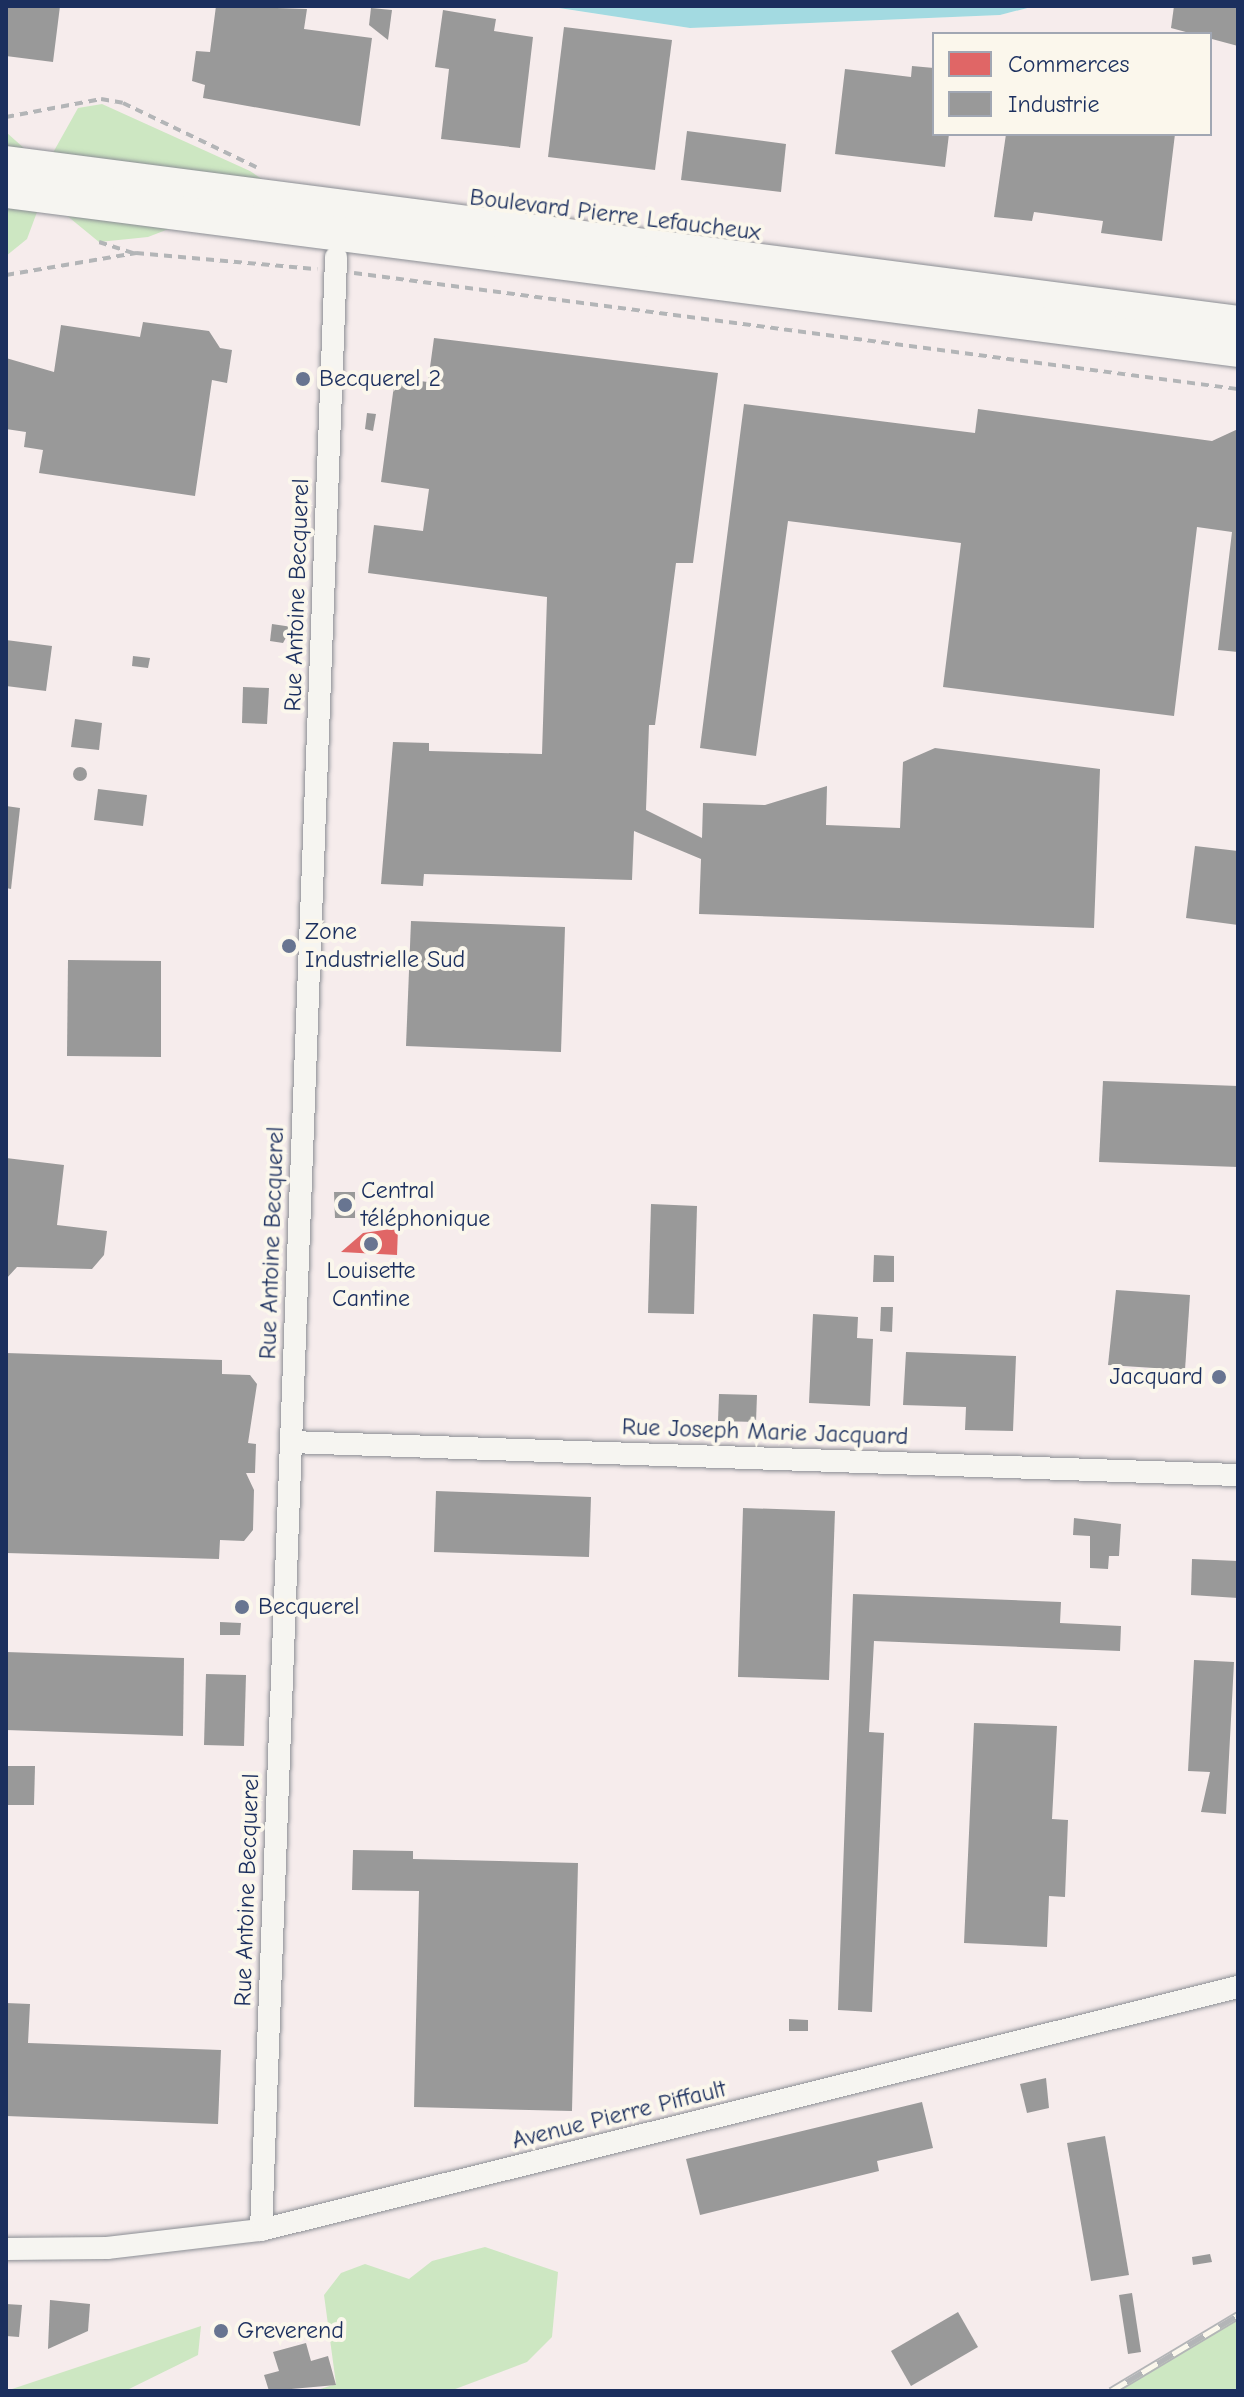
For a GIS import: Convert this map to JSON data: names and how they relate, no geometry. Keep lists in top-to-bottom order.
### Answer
{
  "streets": {
    "main road": ["Boulevard Pierre Lefaucheux"],
    "street": ["Rue Antoine Becquerel", "Rue Joseph Marie Jacquard", "Avenue Pierre Piffault"]
  },
  "crossings": [
    ["Rue Antoine Becquerel", "Rue Joseph Marie Jacquard"],
    ["Rue Antoine Becquerel", "Avenue Pierre Piffault"]
  ],
  "places": [
    "Becquerel 2",
    "Zone Industrielle Sud",
    "Central téléphonique",
    "Louisette Cantine",
    "Jacquard",
    "Becquerel",
    "Greverend"
  ],
  "legend": ["Commerces", "Industrie"]
}
